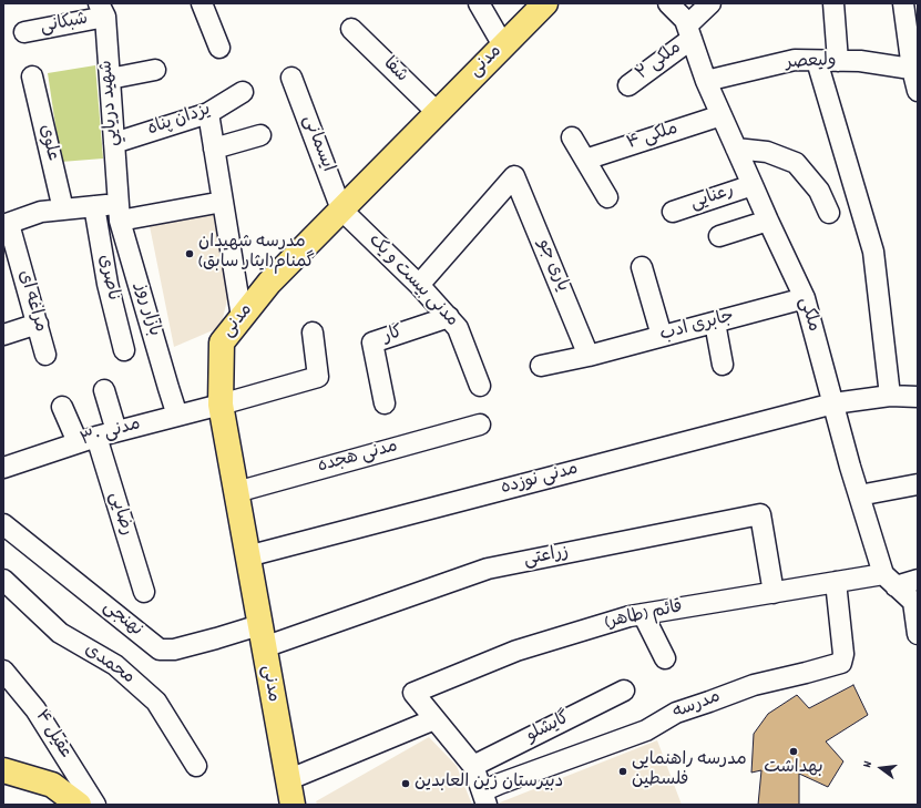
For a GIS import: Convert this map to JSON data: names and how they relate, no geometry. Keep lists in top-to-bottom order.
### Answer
{
  "streets": {
    "main road": ["مدنی"],
    "street": [
      "شبکانی",
      "ملکی ۲",
      "ولیعصر",
      "شفا",
      "شهيد دريايي",
      "یزدان پناه",
      "ملکی ۴",
      "علوی",
      "ایسمانی",
      "رعنایی",
      "یاری جو",
      "ناصری",
      "مدنی بیست و یک",
      "مراغه ای",
      "بازار روز",
      "ملکی",
      "جابری ادب",
      "کار",
      "مدنی ۳۰",
      "مدنی هجده",
      "مدنی نوزده",
      "رضایی",
      "زراعتی",
      "قائم (طاهر)",
      "نهنجی",
      "محمدی",
      "مدرسه",
      "گایشلو",
      "عقیل ۴"
    ]
  },
  "crossings": [
    ["شبکانی", "شهيد دريايي"],
    ["مدنی", "شفا"],
    ["مدنی", "ایسمانی"],
    ["مدنی", "مدنی بیست و یک"],
    ["مدنی", "مدنی ۳۰"],
    ["مدنی", "مدنی هجده"],
    ["مدنی", "مدنی نوزده"],
    ["مدنی", "زراعتی"],
    ["مدنی", "نهنجی"],
    ["ملکی ۲", "ملکی"],
    ["ولیعصر", "ملکی"],
    ["شهيد دريايي", "یزدان پناه"],
    ["شهيد دريايي", "بازار روز"],
    ["ملکی ۴", "ملکی"],
    ["ایسمانی", "مدنی بیست و یک"],
    ["رعنایی", "ملکی"],
    ["یاری جو", "مدنی بیست و یک"],
    ["یاری جو", "جابری ادب"],
    ["مدنی بیست و یک", "کار"],
    ["بازار روز", "مدنی ۳۰"],
    ["ملکی", "جابری ادب"],
    ["ملکی", "مدنی نوزده"],
    ["ملکی", "قائم (طاهر)"],
    ["مدنی ۳۰", "رضایی"],
    ["زراعتی", "قائم (طاهر)"],
    ["زراعتی", "نهنجی"],
    ["قائم (طاهر)", "مدرسه"]
  ],
  "places": [
    "مدرسه شهیدان گمنام(ایثار سابق)",
    "بهداشت",
    "مدرسه راهنمایی فلسطین",
    "دبیرستان زین العابدین"
  ],
  "north": "left"
}
